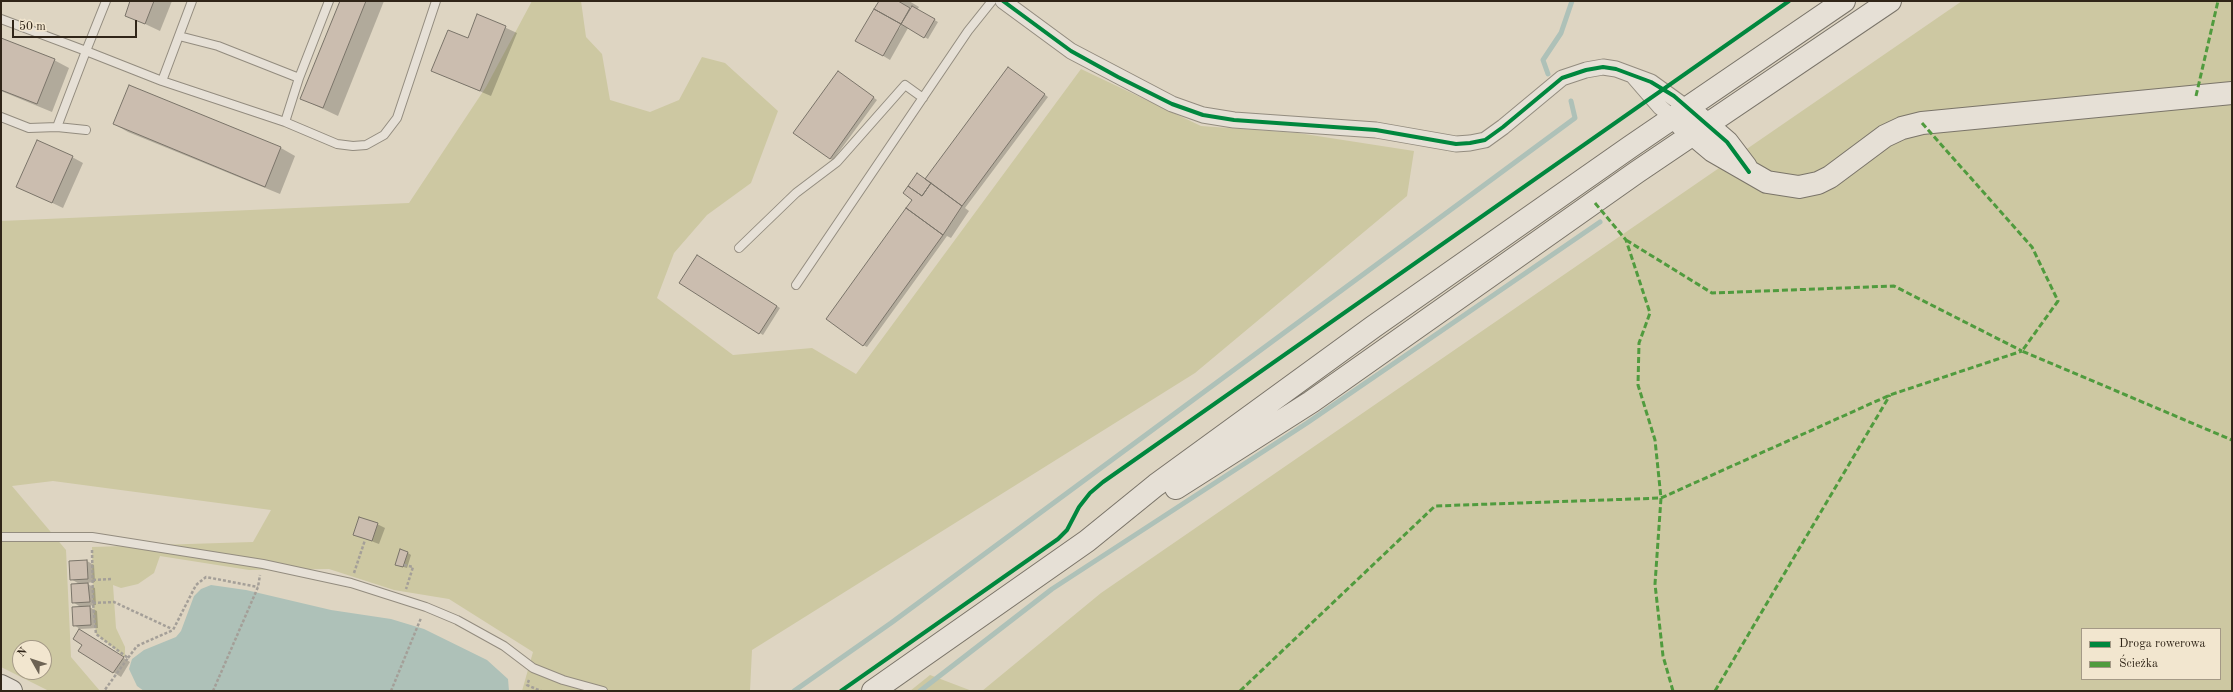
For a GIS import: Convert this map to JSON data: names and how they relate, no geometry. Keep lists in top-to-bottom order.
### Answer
{
  "legend": ["Droga rowerowa", "Ścieżka"],
  "scale_bar": "50 m",
  "north": "top left"
}
